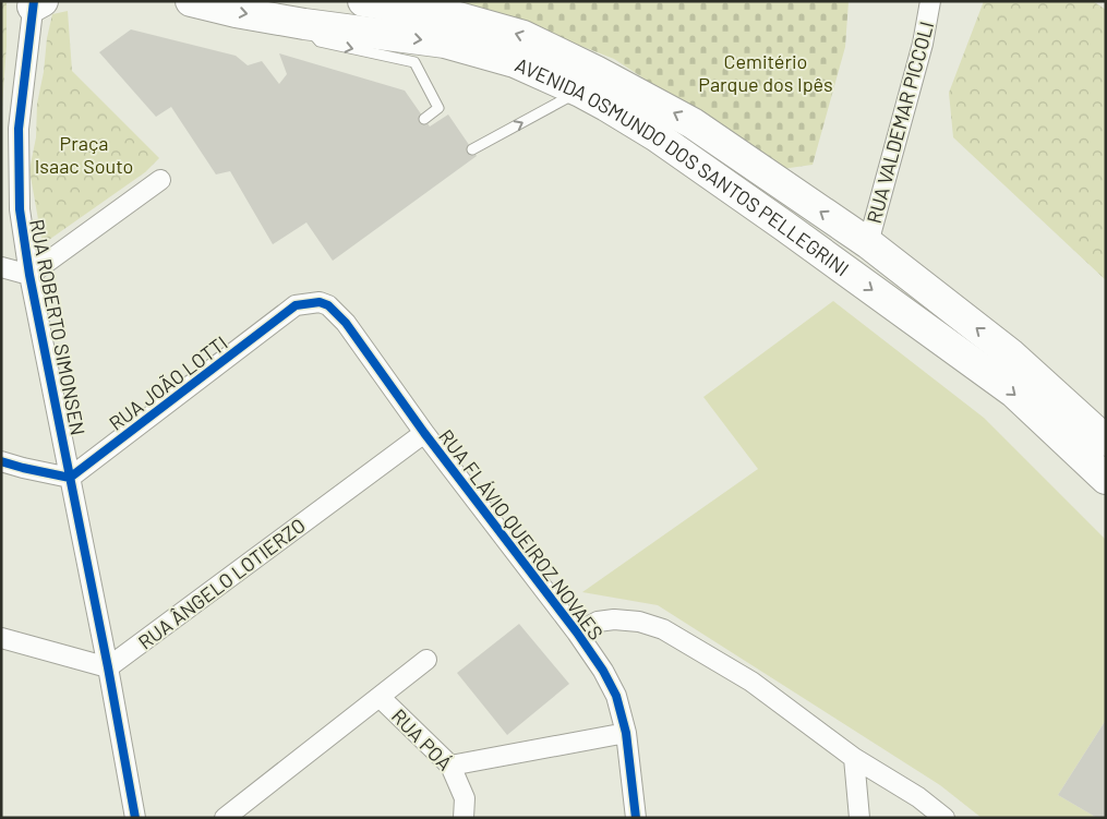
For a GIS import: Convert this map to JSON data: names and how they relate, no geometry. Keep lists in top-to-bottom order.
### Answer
{
  "streets": {
    "main road": ["AVENIDA OSMUNDO DOS SANTOS PELLEGRINI"],
    "street": [
      "RUA VALDEMAR PICCOLI",
      "RUA ROBERTO SIMONSEN",
      "RUA JOÃO LOTTI",
      "RUA FLÁVIO QUEIROZ NOVAES",
      "RUA ÂNGELO LOTIERZO",
      "RUA POÁ"
    ]
  },
  "crossings": [
    ["RUA VALDEMAR PICCOLI", "AVENIDA OSMUNDO DOS SANTOS PELLEGRINI"],
    ["RUA ROBERTO SIMONSEN", "RUA JOÃO LOTTI"],
    ["RUA ROBERTO SIMONSEN", "RUA ÂNGELO LOTIERZO"],
    ["RUA JOÃO LOTTI", "RUA FLÁVIO QUEIROZ NOVAES"],
    ["RUA FLÁVIO QUEIROZ NOVAES", "RUA ÂNGELO LOTIERZO"]
  ],
  "parks": ["Cemitério Parque dos Ipês", "Praça Isaac Souto"]
}
